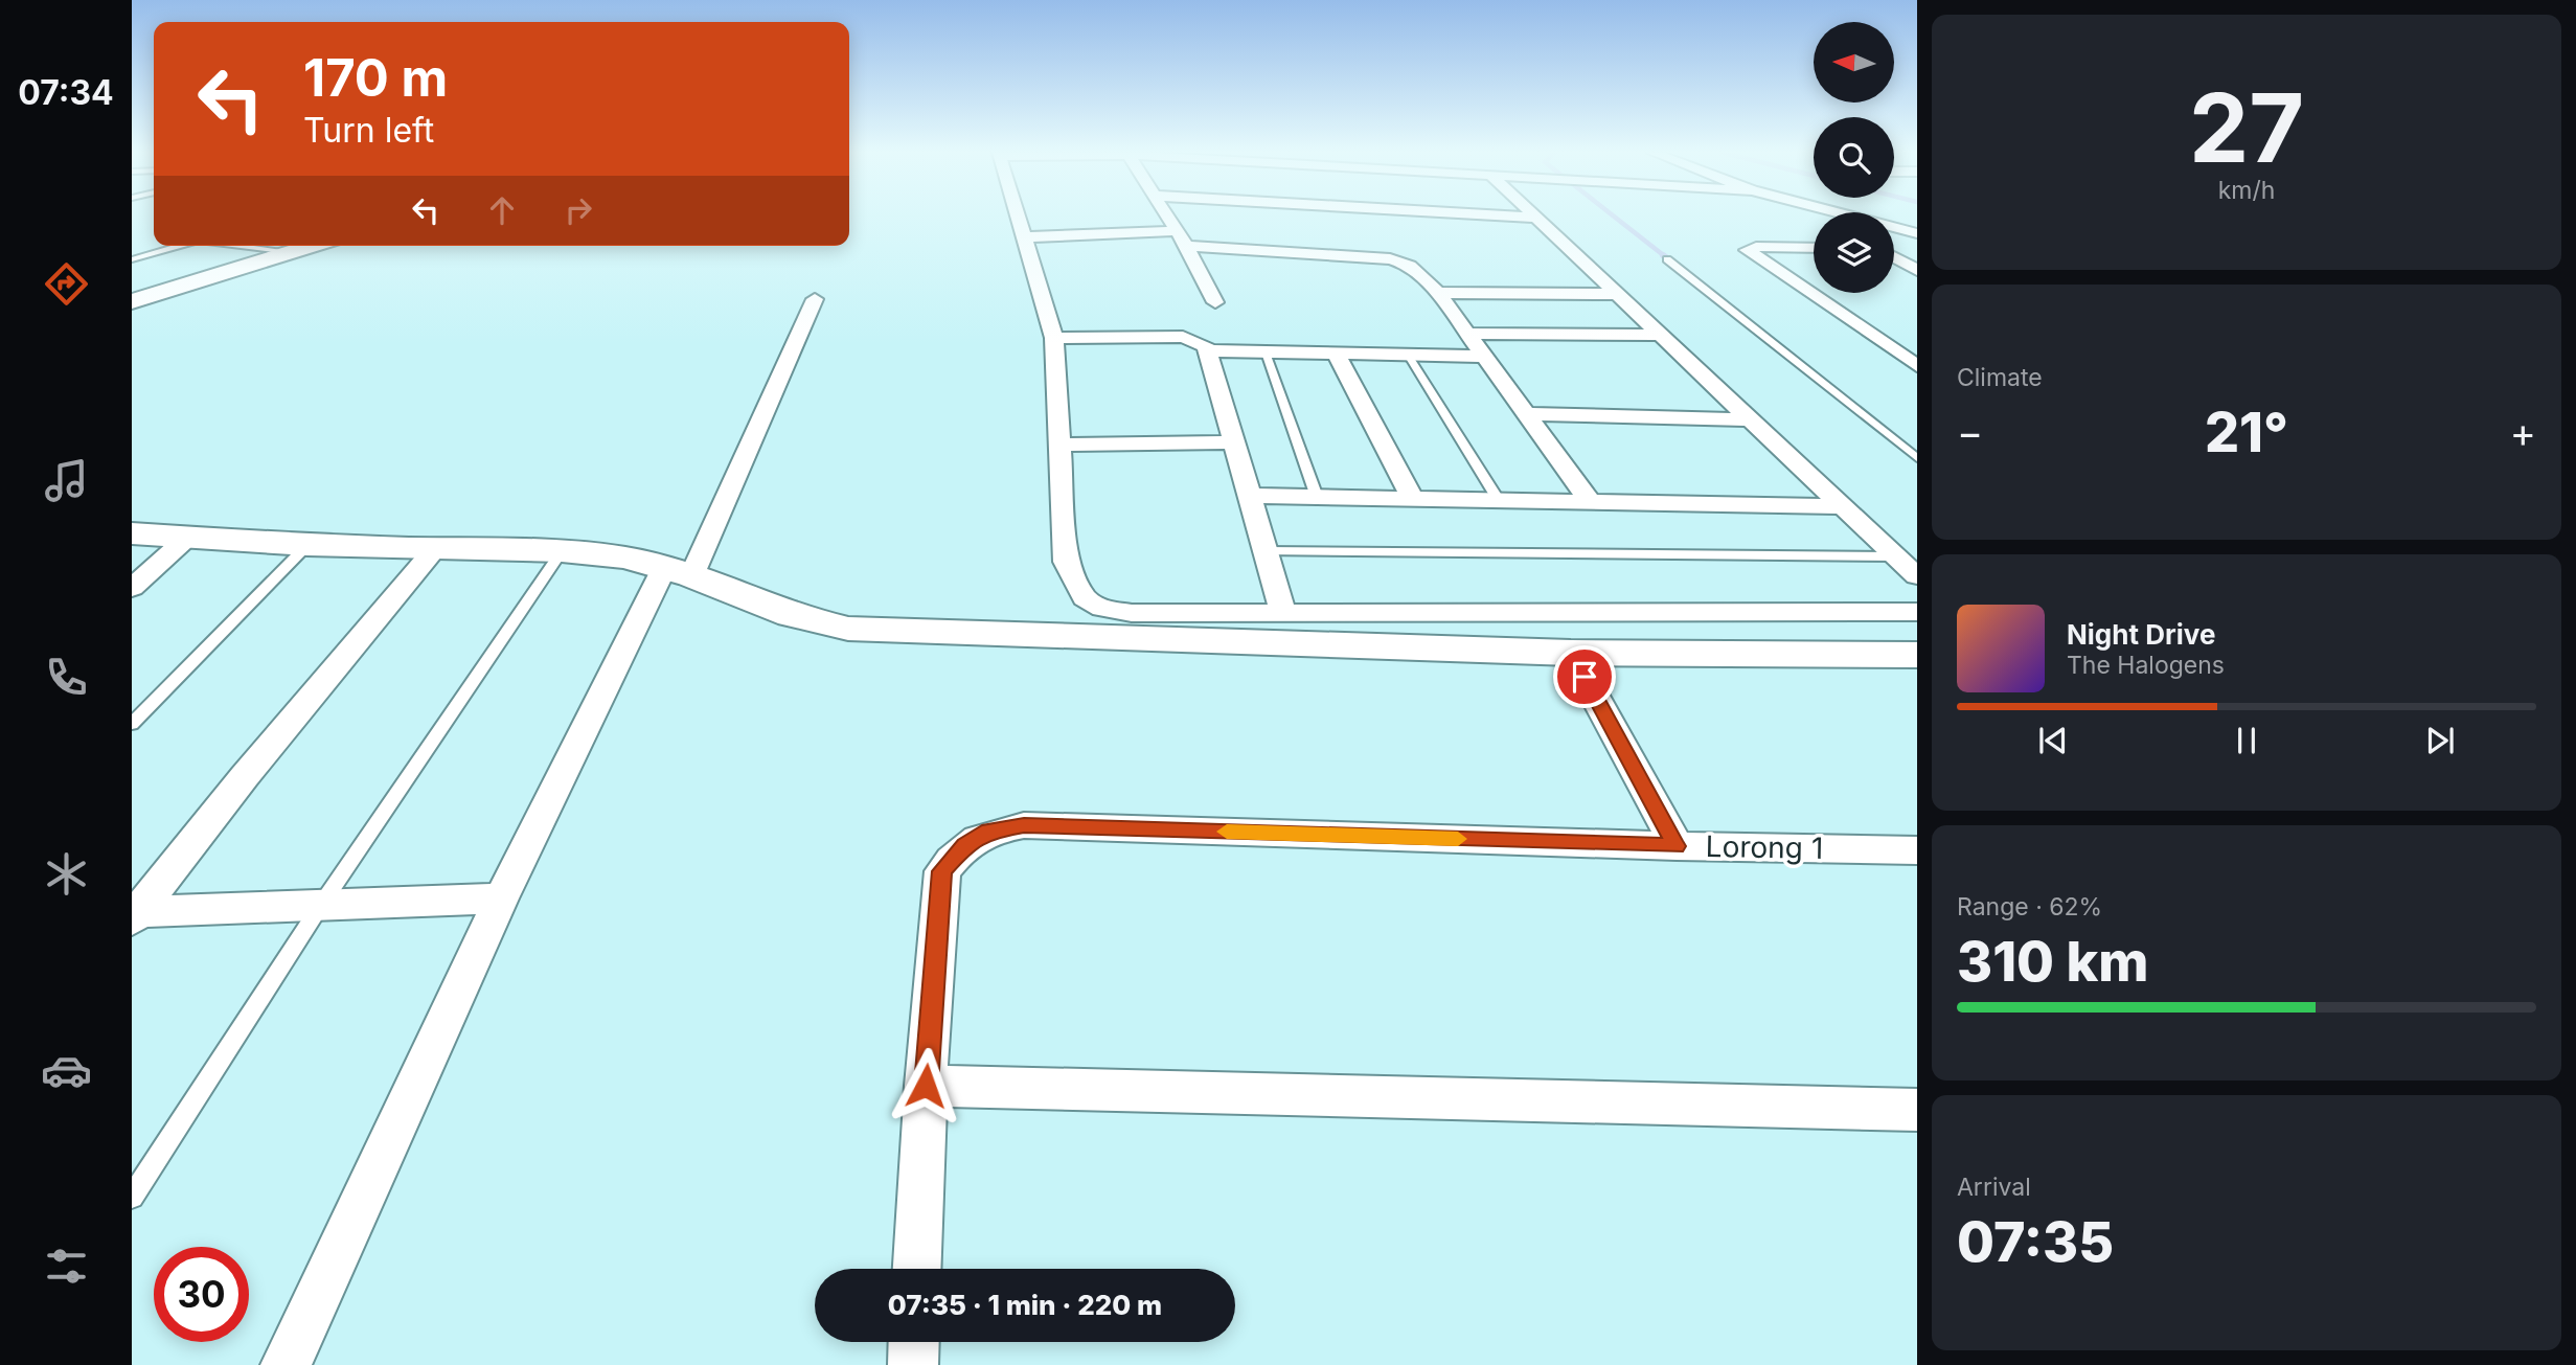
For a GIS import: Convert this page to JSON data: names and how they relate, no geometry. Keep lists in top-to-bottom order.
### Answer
{
  "streets": {
    "street": ["Lorong 1"]
  },
  "north": "left",
  "page": {
    "tabs": "07:34",
    "tile": [
      ["27", "km/h"],
      "Climate",
      ["Range · 62%", "310 km"],
      ["Arrival", "07:35"]
    ],
    "turn": ["170 m", "Turn left"],
    "heat": ["−", "21°", "+"],
    "song": ["Night Drive", "The Halogens"],
    "limit": "30",
    "trip": "07:35 · 1 min · 220 m"
  }
}
